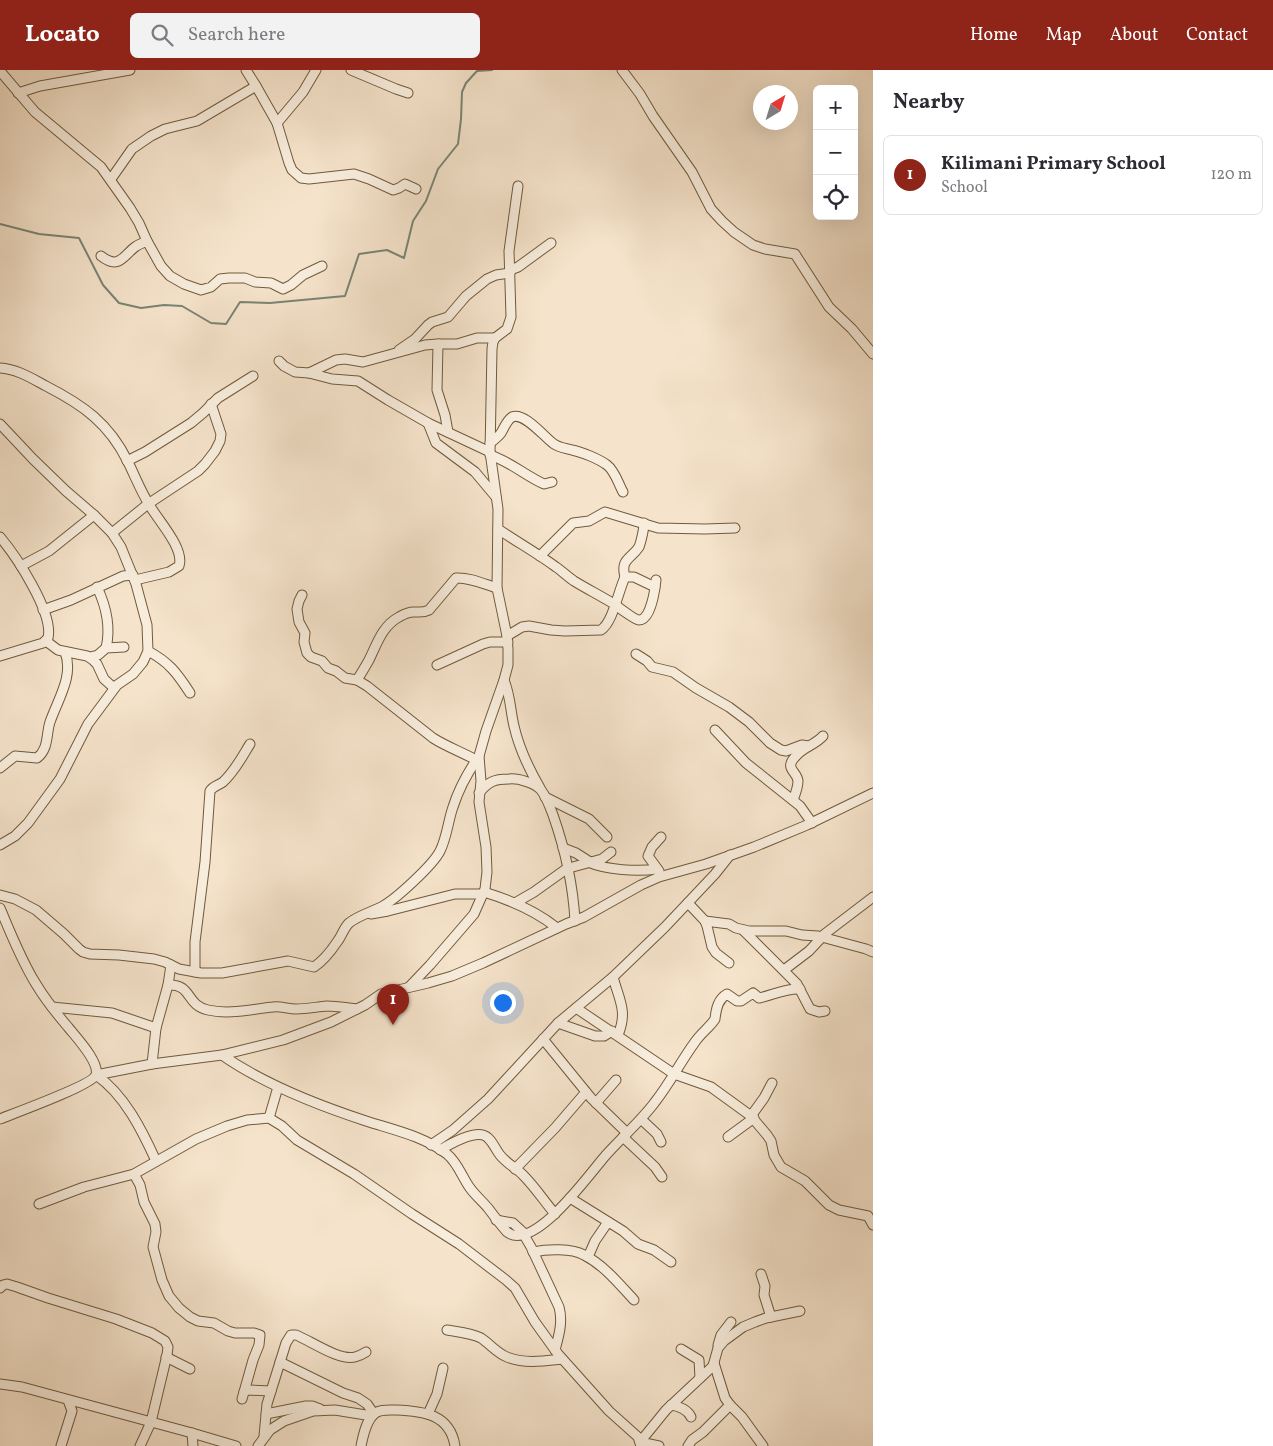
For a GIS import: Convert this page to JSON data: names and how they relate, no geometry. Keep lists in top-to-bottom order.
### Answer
{
  "north": "top right",
  "page": {
    "header": "Locato",
    "search": "Search here",
    "nav": [
      "Home",
      "Map",
      "About",
      "Contact"
    ],
    "heading": "Nearby",
    "map_buttons": ["+", "−"],
    "list": [
      {
        "mark": "1",
        "name": "Kilimani Primary School",
        "note": "School",
        "value": "120 m"
      }
    ],
    "pins": "1"
  }
}
